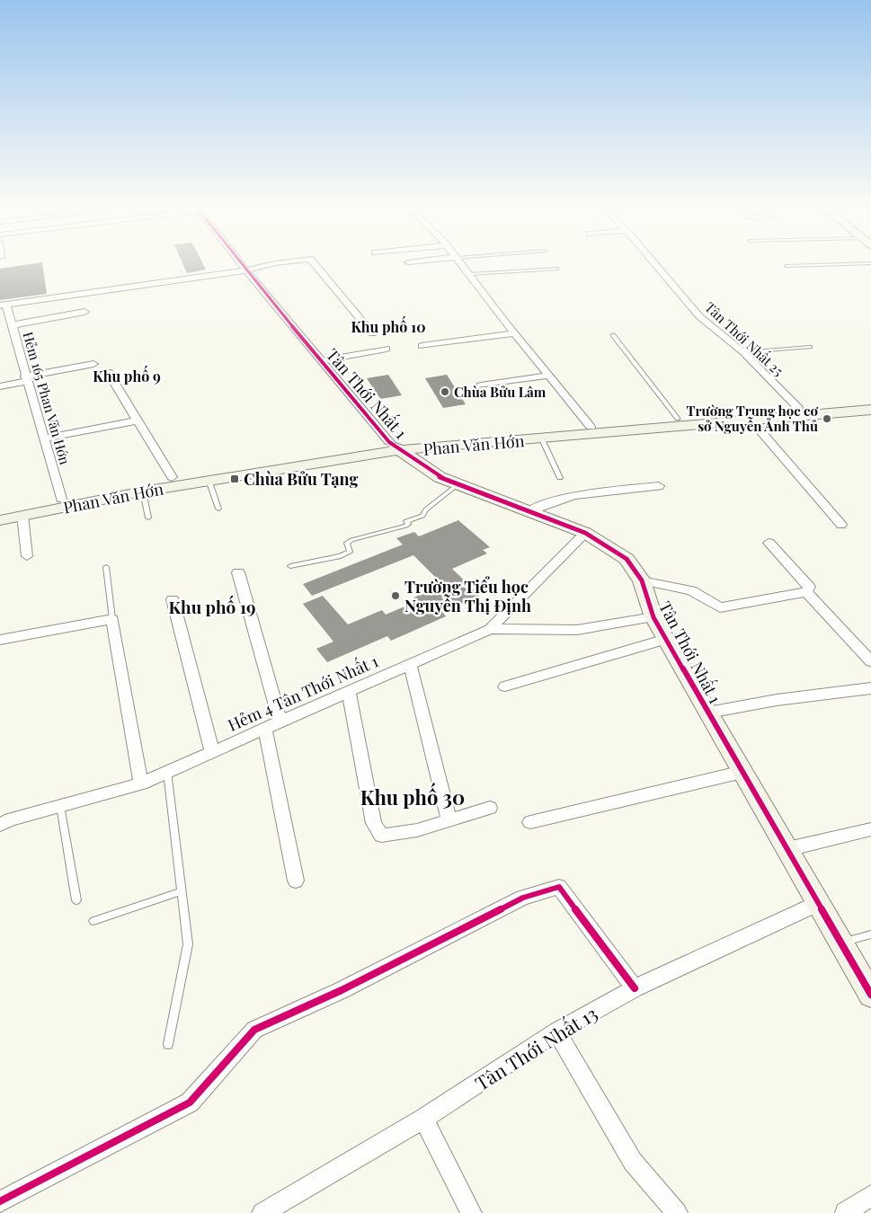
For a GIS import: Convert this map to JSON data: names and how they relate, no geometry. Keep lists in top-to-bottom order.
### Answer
{
  "streets": {
    "main road": ["Tân Thới Nhất 1", "Phan Văn Hớn"],
    "street": [
      "Tân Thới Nhất 25",
      "Hẻm 165 Phan Văn Hớn",
      "Hẻm 4 Tân Thới Nhất 1",
      "Tân Thới Nhất 13"
    ]
  },
  "crossings": [
    ["Tân Thới Nhất 25", "Phan Văn Hớn"],
    ["Tân Thới Nhất 1", "Phan Văn Hớn"],
    ["Tân Thới Nhất 1", "Hẻm 4 Tân Thới Nhất 1"],
    ["Tân Thới Nhất 1", "Tân Thới Nhất 13"],
    ["Hẻm 165 Phan Văn Hớn", "Phan Văn Hớn"]
  ],
  "districts": [
    "Khu phố 10",
    "Khu phố 9",
    "Khu phố 19",
    "Khu phố 30"
  ],
  "places": {
    "other": ["Chùa Bửu Lâm", "Trường Trung học cơ sở Nguyễn Ảnh Thủ", "Trường Tiểu học Nguyễn Thị Định"],
    "transit": ["Chùa Bửu Tạng"]
  }
}
